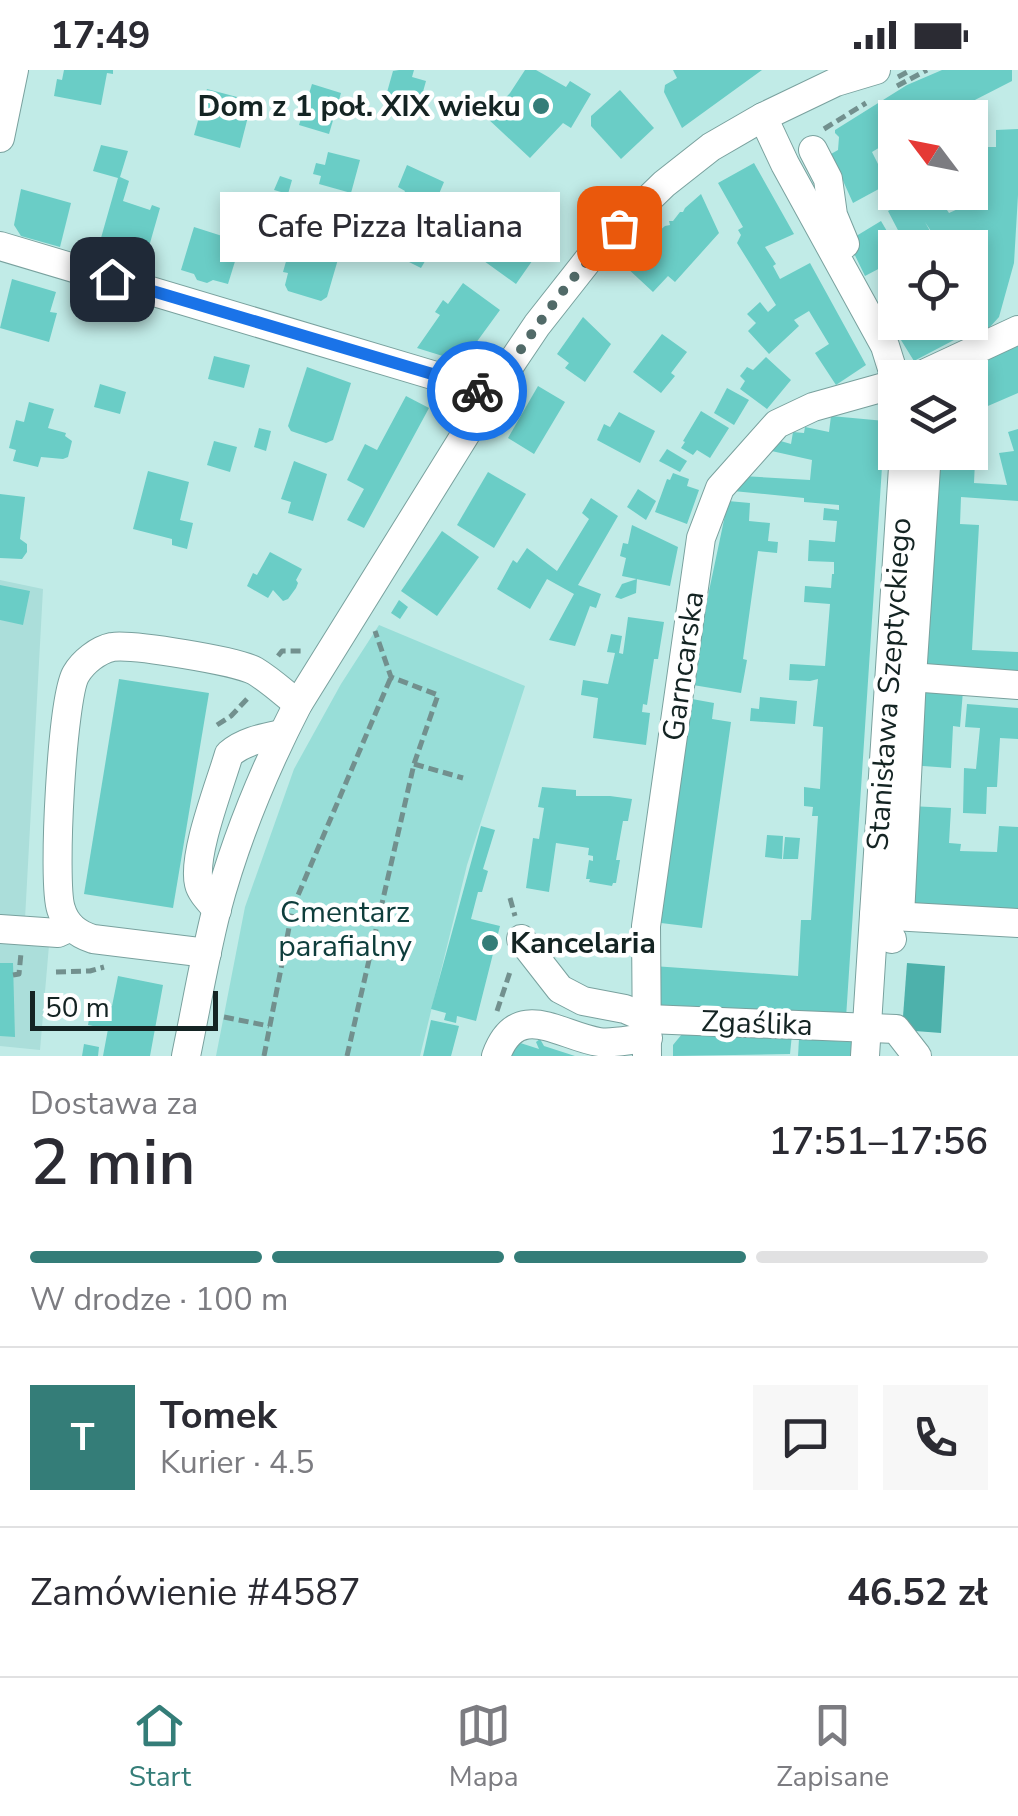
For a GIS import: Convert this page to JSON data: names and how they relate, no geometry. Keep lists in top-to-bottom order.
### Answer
{
  "streets": {
    "street": ["Garncarska", "Stanisława Szeptyckiego", "Zgaślika"]
  },
  "crossings": [
    ["Garncarska", "Zgaślika"],
    ["Stanisława Szeptyckiego", "Zgaślika"]
  ],
  "parks": ["Cmentarz parafialny"],
  "places": ["Dom z 1 poł. XIX wieku", "Cafe Pizza Italiana", "Kancelaria"],
  "scale_bar": "50 m",
  "north": "top left",
  "page": {
    "status": "17:49",
    "bubble": "Cafe Pizza Italiana",
    "scale": "50 m",
    "heading": ["2 min", "Dostawa za", "17:51–17:56"],
    "panel": [
      "Tomek",
      "Kurier · 4.5",
      "Zamówienie #4587",
      "46.52 zł"
    ],
    "bar": "W drodze · 100 m",
    "round": "T",
    "tabs": ["Start", "Mapa", "Zapisane"]
  }
}
